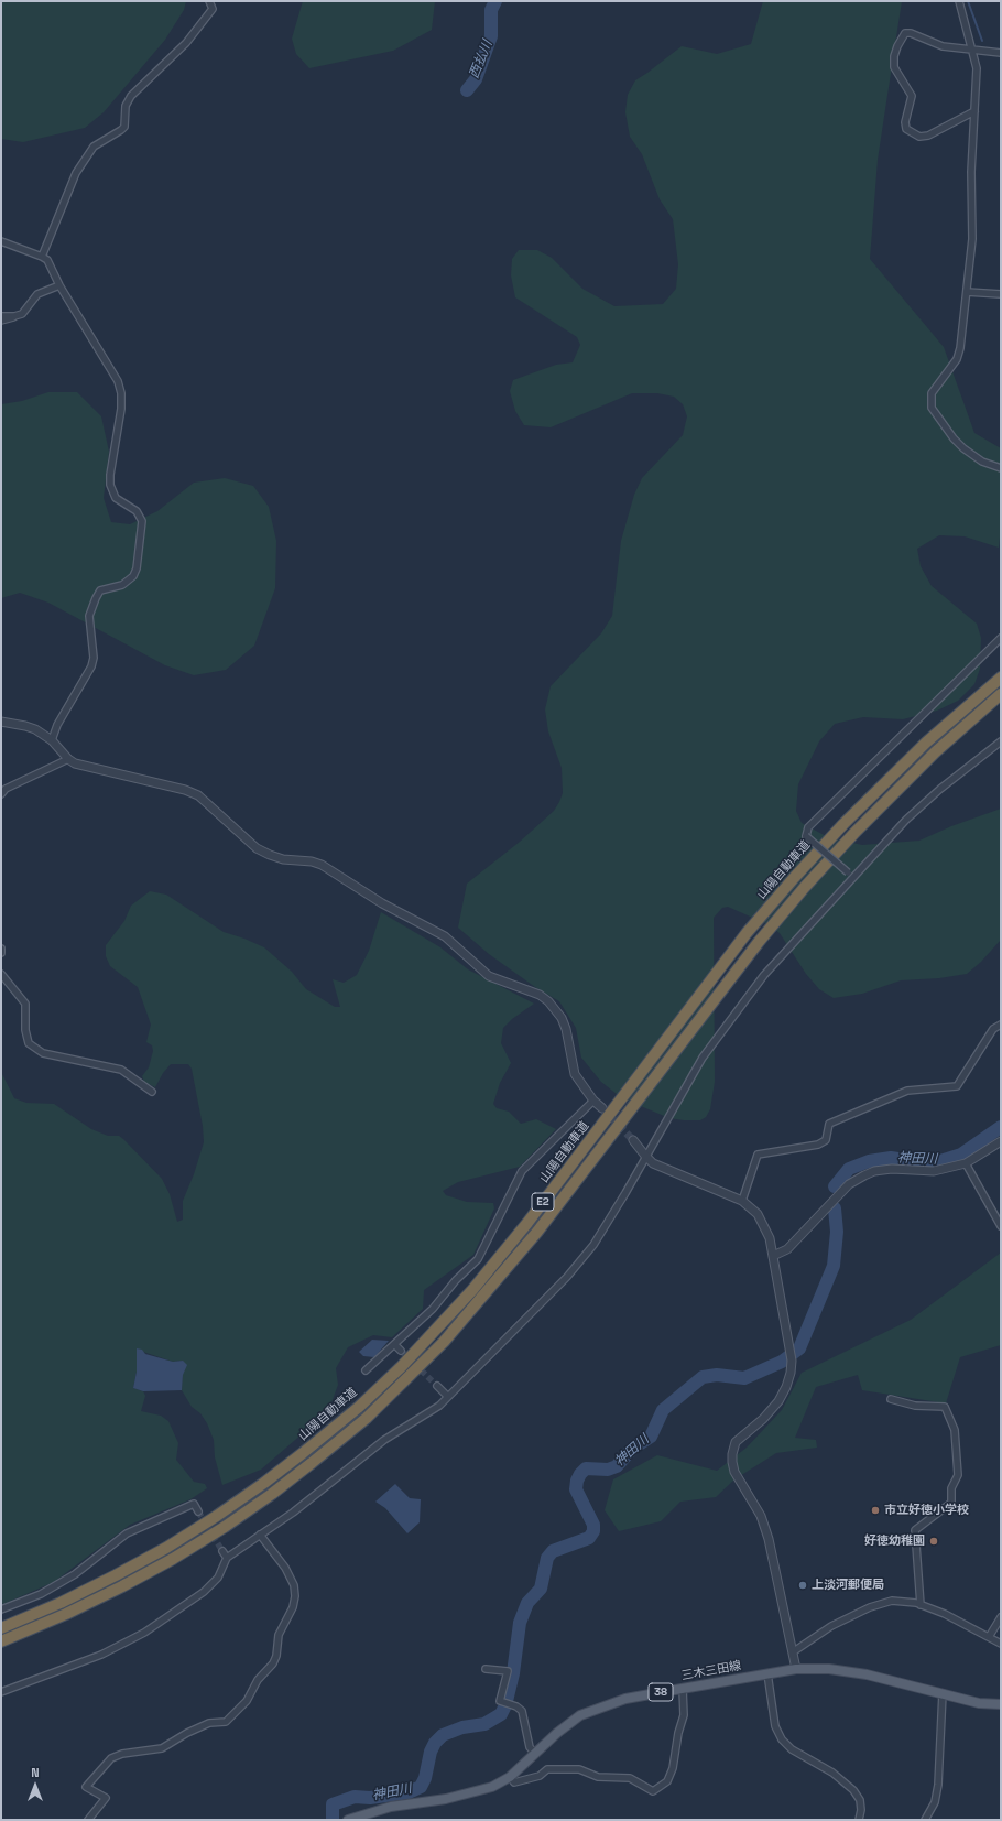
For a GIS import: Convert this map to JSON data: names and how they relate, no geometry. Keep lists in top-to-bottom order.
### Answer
{
  "streets": {
    "highway": ["山陽自動車道", "E2"],
    "main road": ["三木三田線", "38"]
  },
  "water": ["西払川", "神田川"],
  "places": ["市立好徳小学校", "好徳幼稚園", "上淡河郵便局"],
  "north": "top"
}
